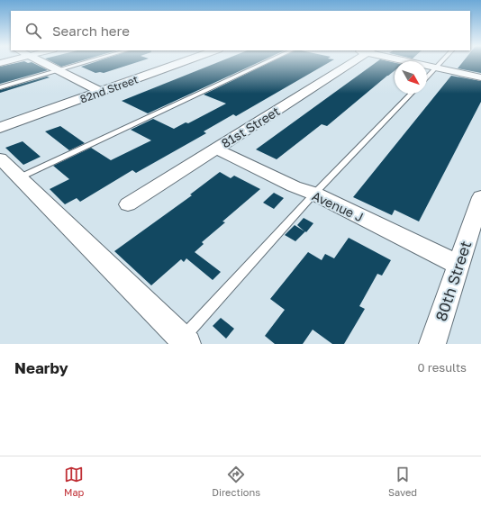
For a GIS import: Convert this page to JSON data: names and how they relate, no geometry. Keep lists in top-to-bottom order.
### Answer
{
  "streets": {
    "main road": ["82nd Street"],
    "street": ["81st Street", "Avenue J", "80th Street"]
  },
  "crossings": [
    ["81st Street", "Avenue J"],
    ["Avenue J", "80th Street"]
  ],
  "north": "bottom right",
  "page": {
    "search": "Search here",
    "heading": ["Nearby", "0 results"],
    "nav": ["Map", "Directions", "Saved"]
  }
}
